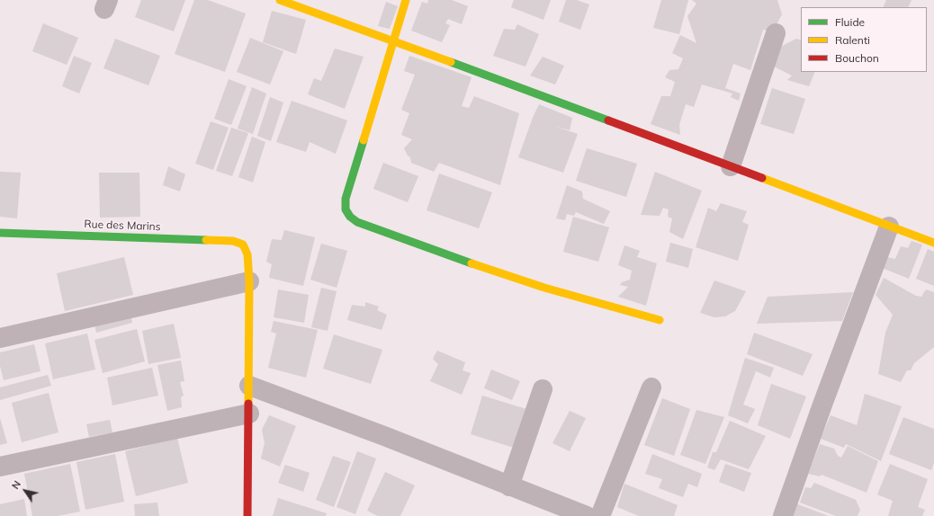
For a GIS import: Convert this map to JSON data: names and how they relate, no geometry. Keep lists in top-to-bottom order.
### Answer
{
  "streets": {
    "street": ["Rue des Marins"]
  },
  "legend": ["Fluide", "Ralenti", "Bouchon"],
  "north": "top left"
}
